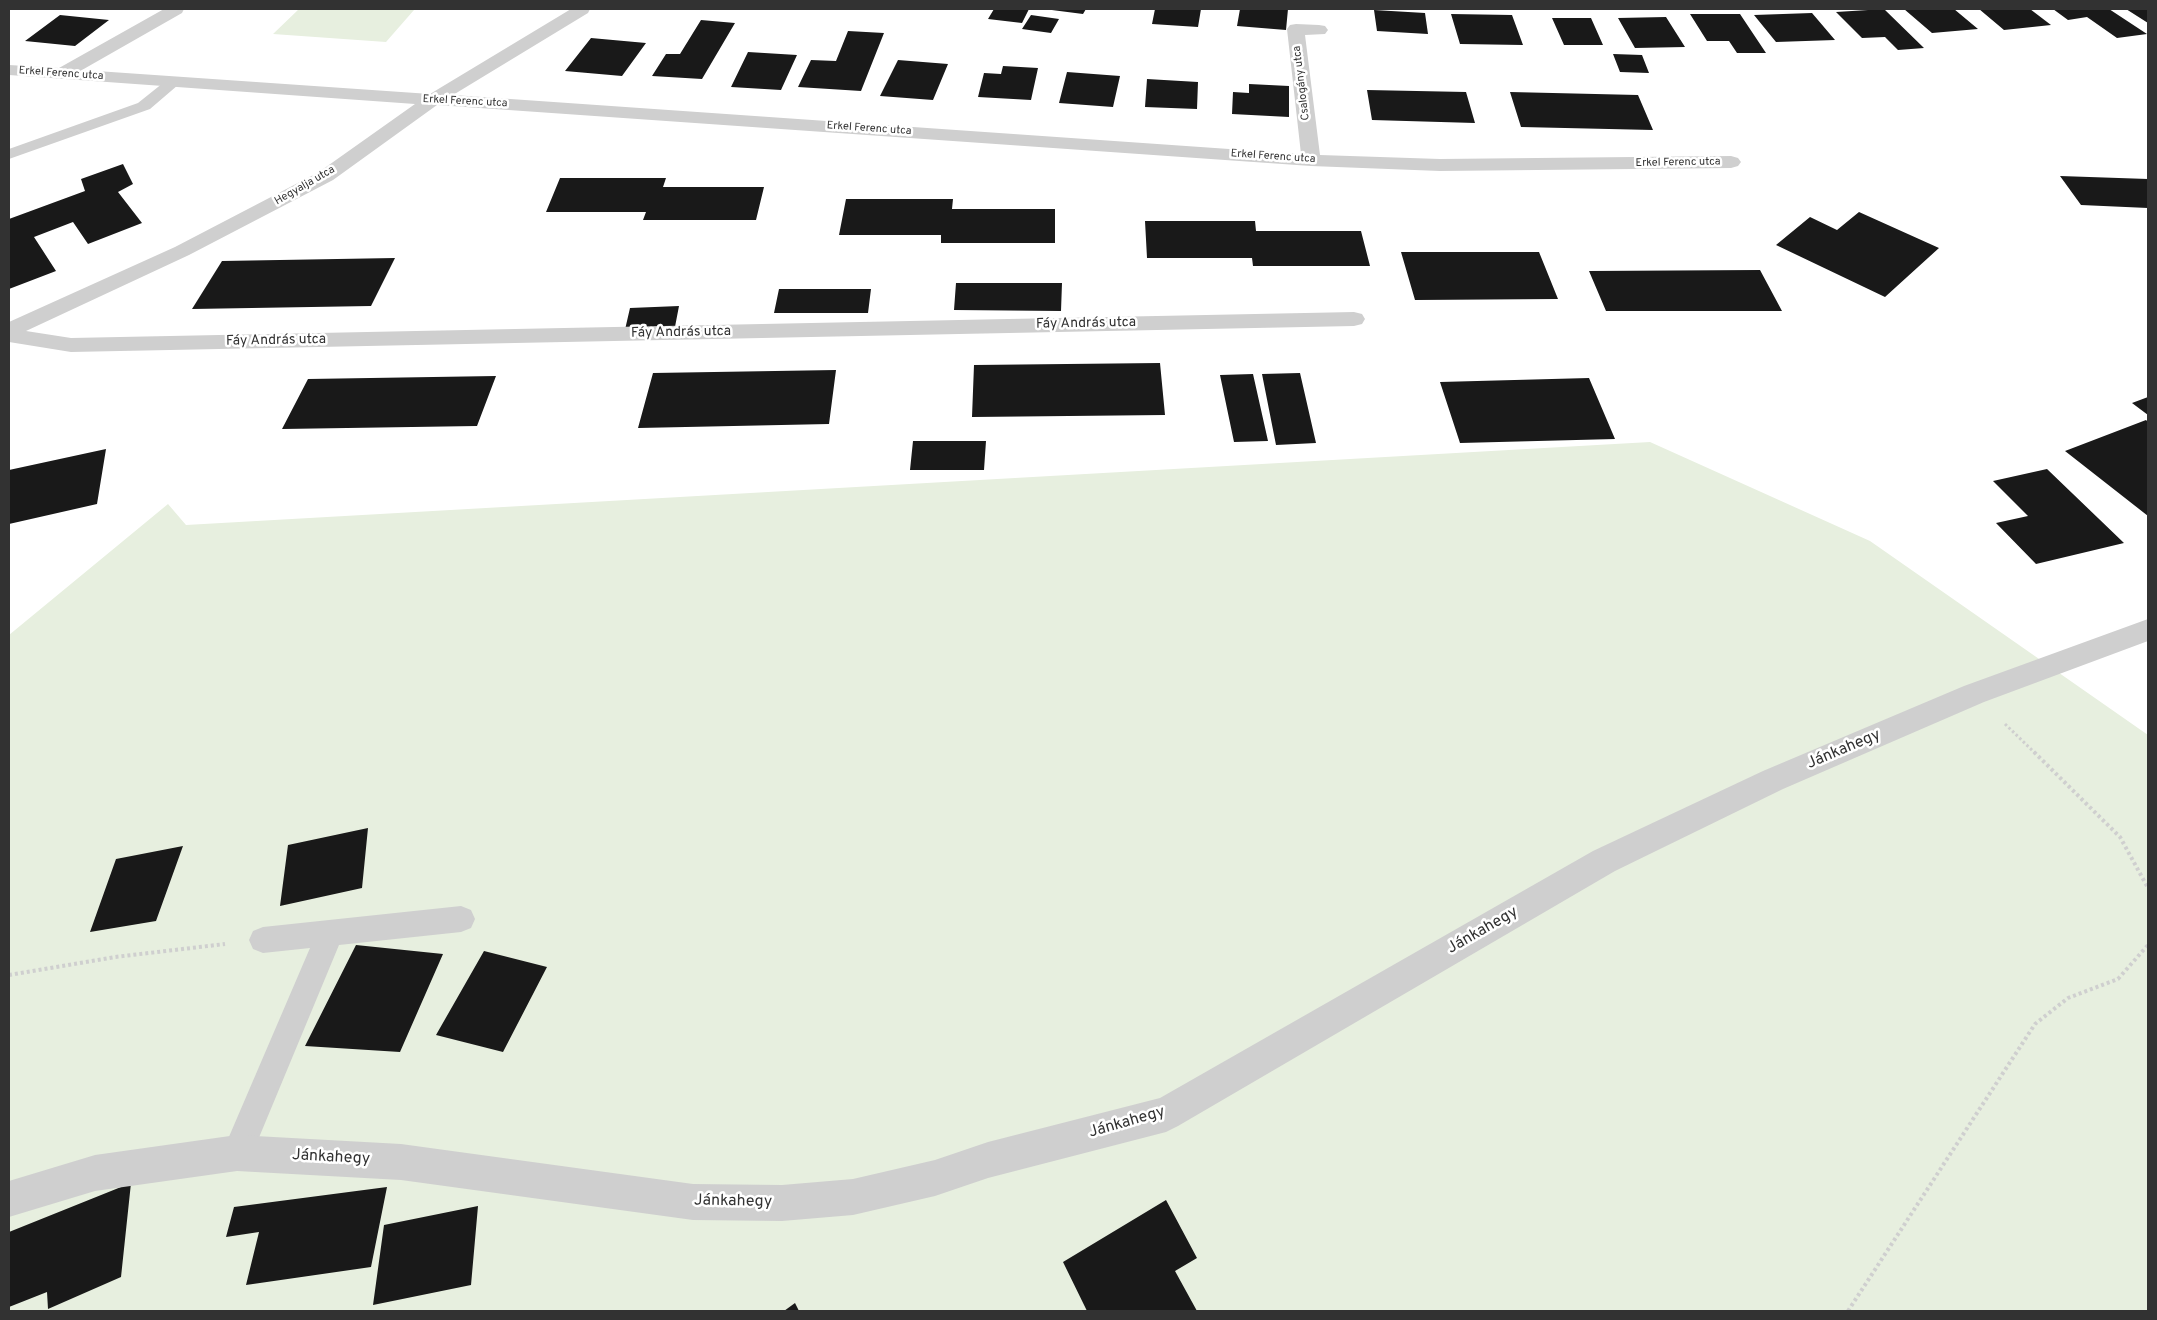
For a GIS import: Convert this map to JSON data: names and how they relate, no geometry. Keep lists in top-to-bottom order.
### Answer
{
  "streets": {
    "street": [
      "Erkel Ferenc utca",
      "Csalogány utca",
      "Hegyalja utca",
      "Fáy András utca",
      "Jánkahegy"
    ]
  },
  "crossings": [
    ["Erkel Ferenc utca", "Csalogány utca"],
    ["Erkel Ferenc utca", "Hegyalja utca"]
  ]
}
